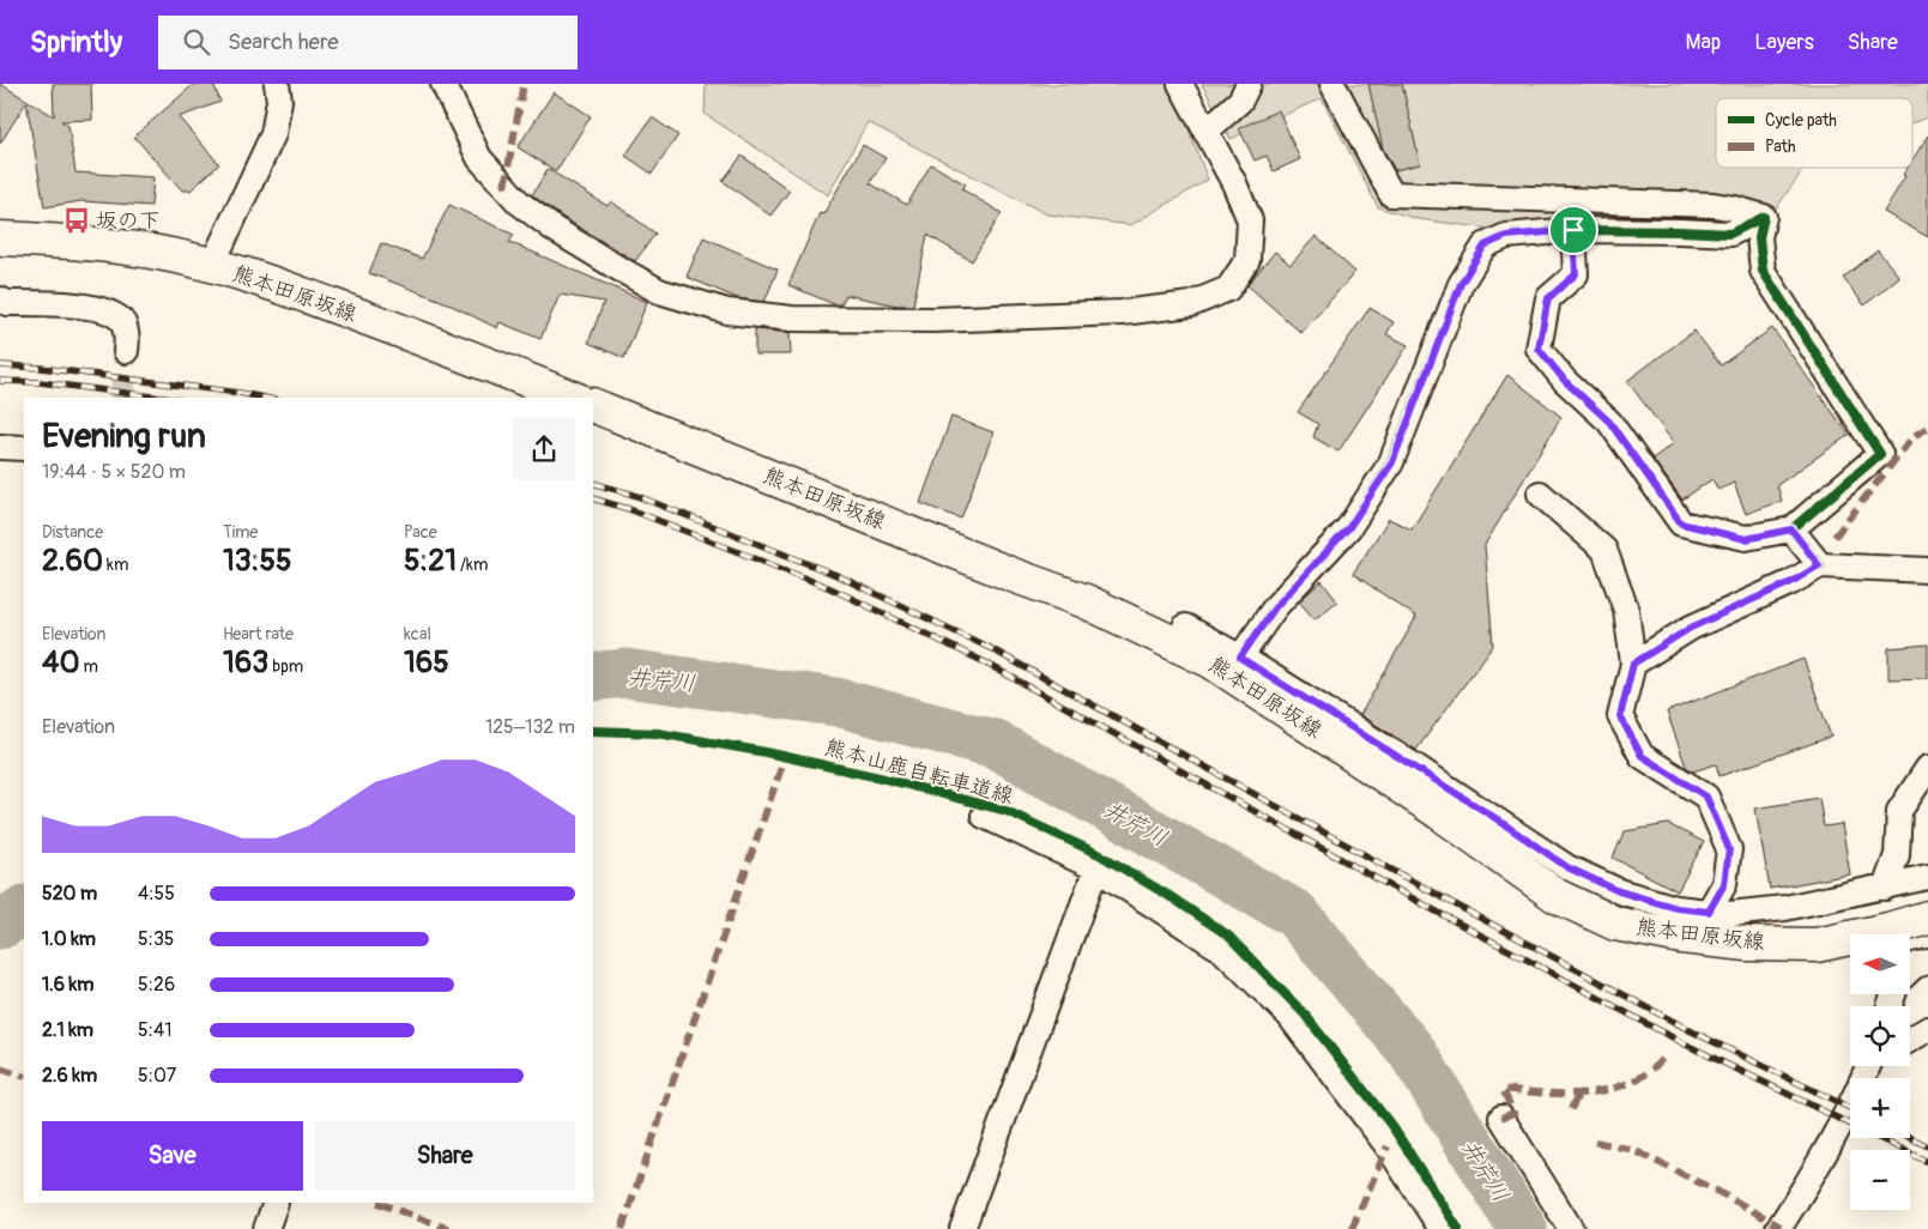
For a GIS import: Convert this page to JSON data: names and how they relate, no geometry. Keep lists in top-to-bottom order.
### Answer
{
  "streets": {
    "main road": ["熊本田原坂線"],
    "cycle path": ["熊本山鹿自転車道線"]
  },
  "water": ["井芹川"],
  "places": {
    "bus stop": ["坂の下"]
  },
  "legend": ["Cycle path", "Path"],
  "north": "left",
  "page": {
    "header": "Sprintly",
    "search": "Search here",
    "nav": ["Map", "Layers", "Share"],
    "heading": ["Evening run", "19:44 · 5 × 520 m"],
    "stats": [
      ["Distance", "2.60 km"],
      ["Time", "13:55"],
      ["Pace", "5:21 /km"],
      ["Elevation", "40 m"],
      ["Heart rate", "163 bpm"],
      ["kcal", "165"]
    ],
    "chart": ["Elevation", "125–132 m"],
    "list": [
      {
        "name": "520 m",
        "note": "4:55"
      },
      {
        "name": "1.0 km",
        "note": "5:35"
      },
      {
        "name": "1.6 km",
        "note": "5:26"
      },
      {
        "name": "2.1 km",
        "note": "5:41"
      },
      {
        "name": "2.6 km",
        "note": "5:07"
      }
    ],
    "map_buttons": ["+", "−"],
    "buttons": ["Save", "Share"]
  }
}
